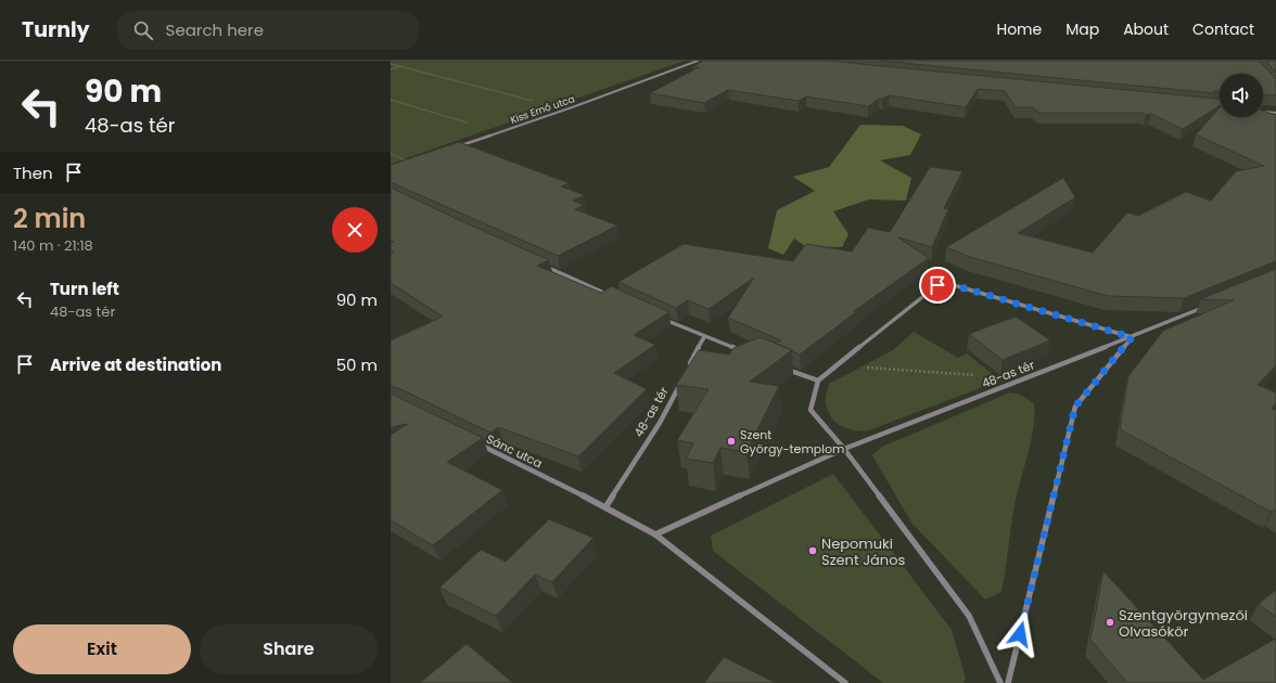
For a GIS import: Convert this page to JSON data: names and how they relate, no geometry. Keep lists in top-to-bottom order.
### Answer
{
  "streets": {
    "street": ["Kiss Ernő utca", "48-as tér", "Sánc utca"]
  },
  "crossings": [
    ["48-as tér", "Sánc utca"]
  ],
  "places": ["Szent György-templom", "Nepomuki Szent János", "Szentgyörgymezői Olvasókör"],
  "page": {
    "header": "Turnly",
    "search": "Search here",
    "nav": [
      "Home",
      "Map",
      "About",
      "Contact"
    ],
    "turn": ["90 m", "48-as tér"],
    "then": "Then",
    "heading": ["2 min", "140 m · 21:18"],
    "list": [
      {
        "name": "Turn left",
        "note": "48-as tér",
        "value": "90 m"
      },
      {
        "name": "Arrive at destination",
        "value": "50 m"
      }
    ],
    "buttons": ["Exit", "Share"]
  }
}
